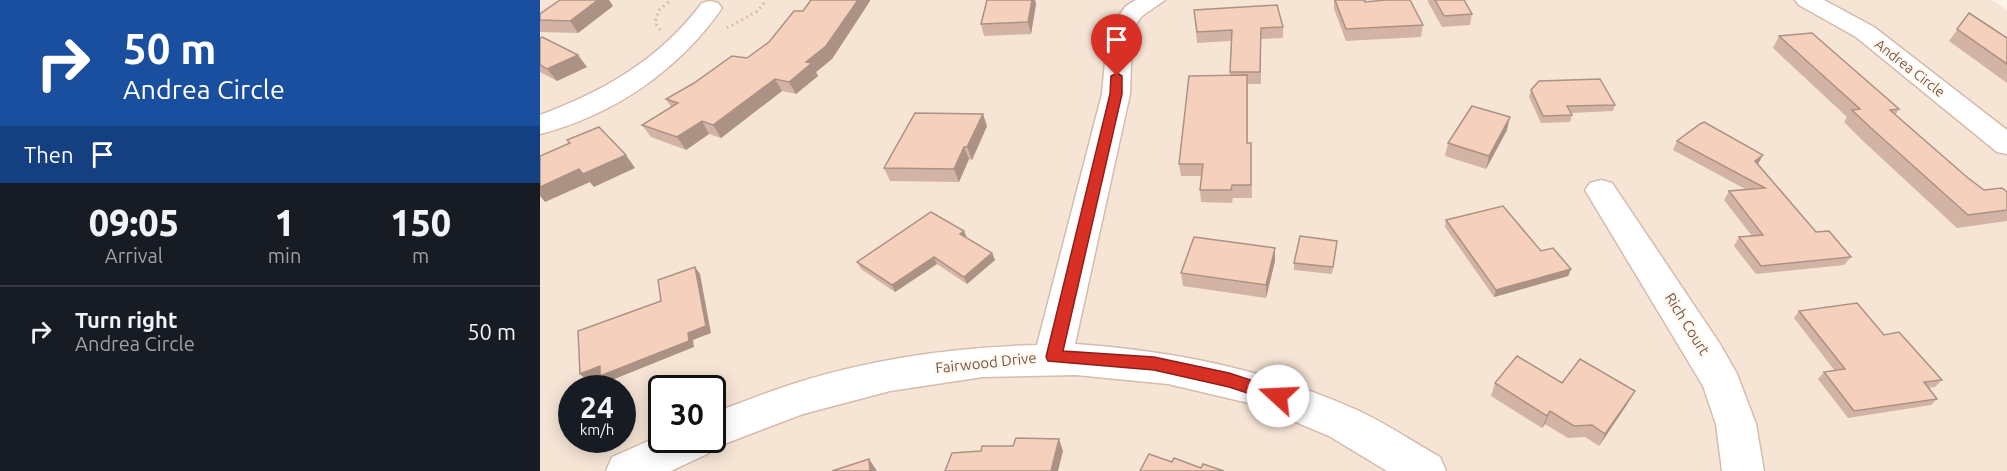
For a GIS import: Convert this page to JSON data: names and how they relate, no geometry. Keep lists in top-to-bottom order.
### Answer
{
  "streets": {
    "street": ["Andrea Circle", "Rich Court", "Fairwood Drive"]
  },
  "page": {
    "turn": ["50 m", "Andrea Circle"],
    "then": "Then",
    "eta": [
      "09:05",
      "Arrival",
      "1",
      "min",
      "150",
      "m"
    ],
    "list": [
      {
        "name": "Turn right",
        "note": "Andrea Circle",
        "value": "50 m"
      }
    ],
    "speed": "24 km/h",
    "limit": "30"
  }
}
